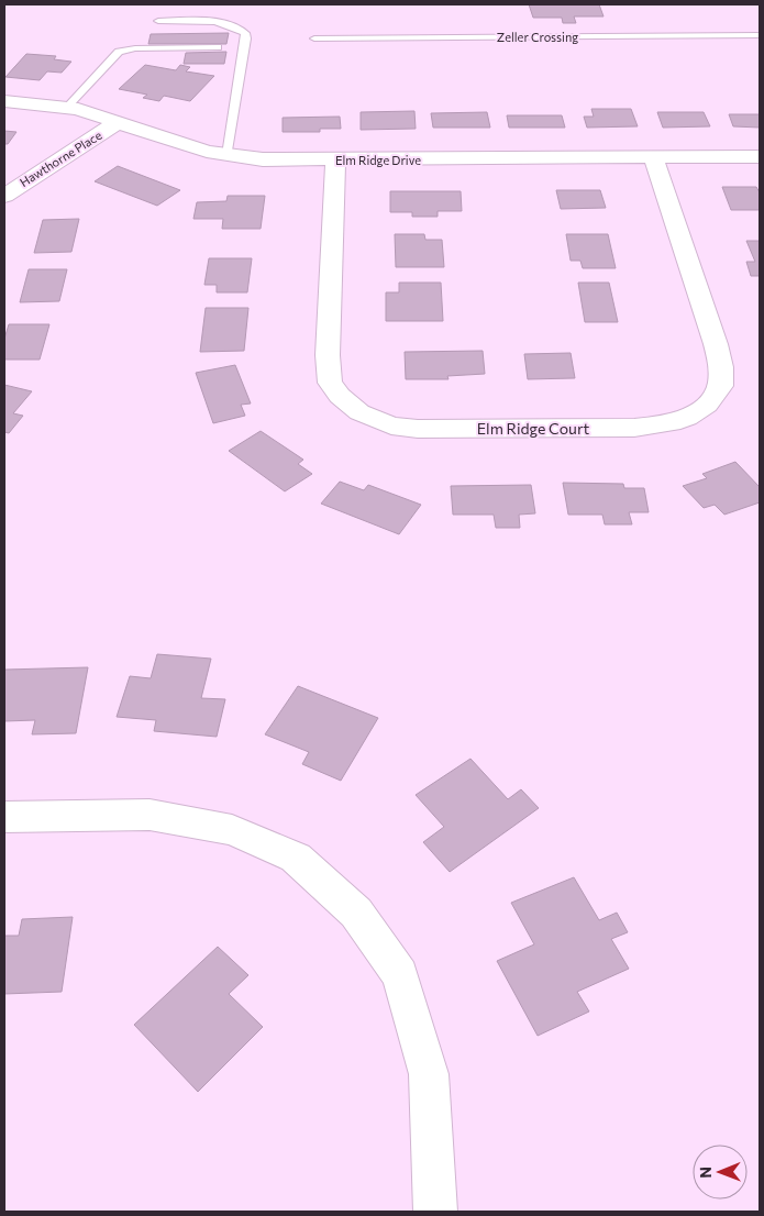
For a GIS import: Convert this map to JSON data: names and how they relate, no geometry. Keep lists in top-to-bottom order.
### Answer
{
  "streets": {
    "street": ["Hawthorne Place", "Elm Ridge Drive", "Elm Ridge Court"],
    "lane": ["Zeller Crossing"]
  },
  "crossings": [
    ["Hawthorne Place", "Elm Ridge Drive"],
    ["Elm Ridge Drive", "Elm Ridge Court"]
  ],
  "north": "left"
}
